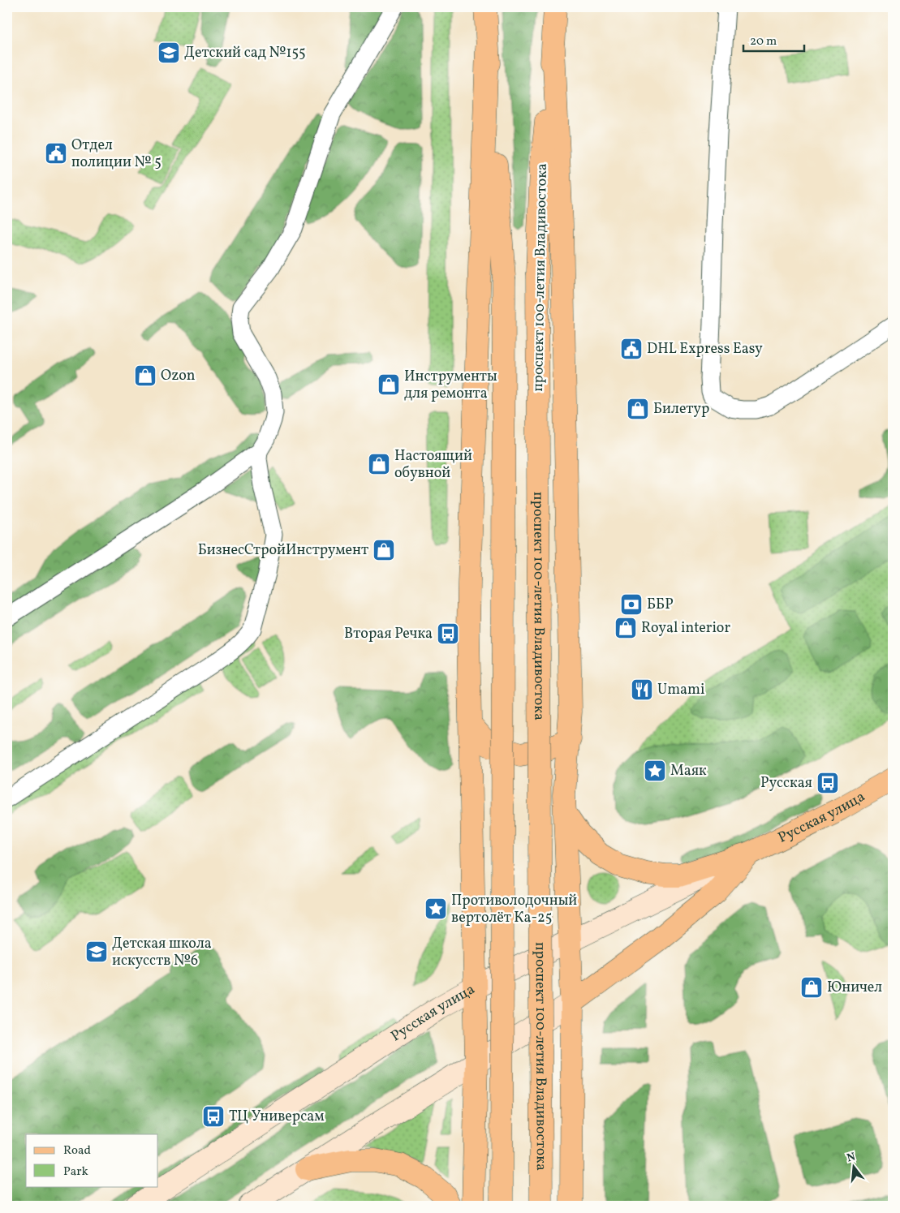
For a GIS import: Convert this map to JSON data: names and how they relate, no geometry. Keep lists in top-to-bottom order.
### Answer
{
  "streets": {
    "main road": ["проспект 100-летия Владивостока", "Русская улица"]
  },
  "places": {
    "school or university": ["Детский сад №155", "Детская школа искусств №6"],
    "public building": ["Отдел полиции № 5", "DHL Express Easy"],
    "shop": [
      "Ozon",
      "Инструменты для ремонта",
      "Билетур",
      "Настоящий обувной",
      "БизнесСтройИнструмент",
      "Royal interior",
      "Юничел"
    ],
    "bank": ["ББР"],
    "bus stop": ["Вторая Речка", "Русская", "ТЦ Универсам"],
    "restaurant": ["Umami"],
    "place": ["Маяк", "Противолодочный вертолёт Ка-25"]
  },
  "legend": ["Road", "Park"],
  "scale_bar": "20 m",
  "north": "top"
}
